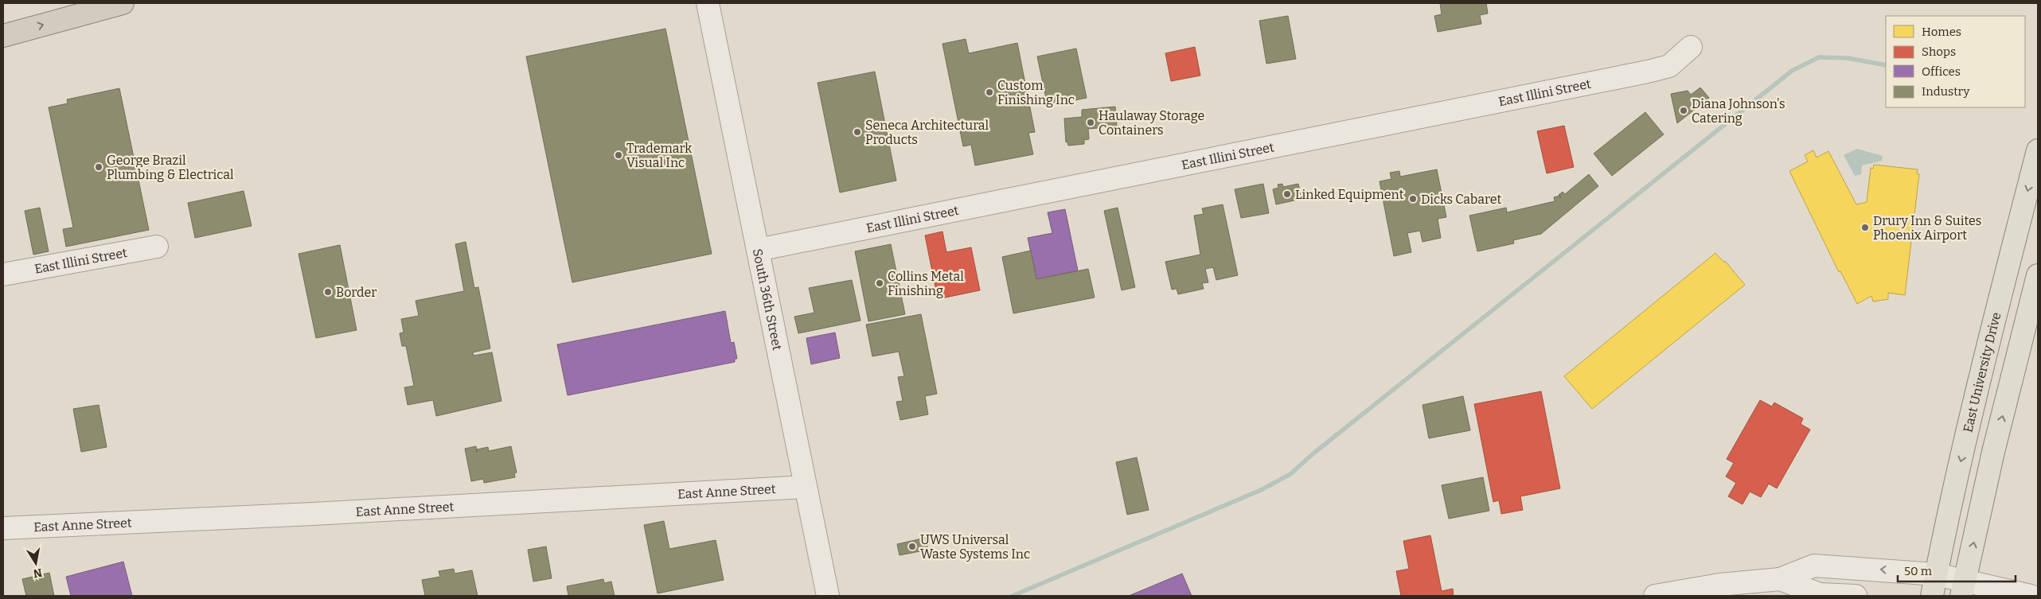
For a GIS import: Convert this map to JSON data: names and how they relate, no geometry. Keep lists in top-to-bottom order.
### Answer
{
  "streets": {
    "main road": ["East University Drive"],
    "street": ["East Illini Street", "South 36th Street", "East Anne Street"]
  },
  "crossings": [
    ["East Illini Street", "South 36th Street"],
    ["South 36th Street", "East Anne Street"]
  ],
  "places": [
    "Custom Finishing Inc",
    "Diana Johnson's Catering",
    "Haulaway Storage Containers",
    "Seneca Architectural Products",
    "Trademark Visual Inc",
    "George Brazil Plumbing & Electrical",
    "Linked Equipment",
    "Dicks Cabaret",
    "Drury Inn & Suites Phoenix Airport",
    "Collins Metal Finishing",
    "Border",
    "UWS Universal Waste Systems Inc"
  ],
  "legend": [
    "Homes",
    "Shops",
    "Offices",
    "Industry"
  ],
  "scale_bar": "50 m",
  "north": "bottom"
}
